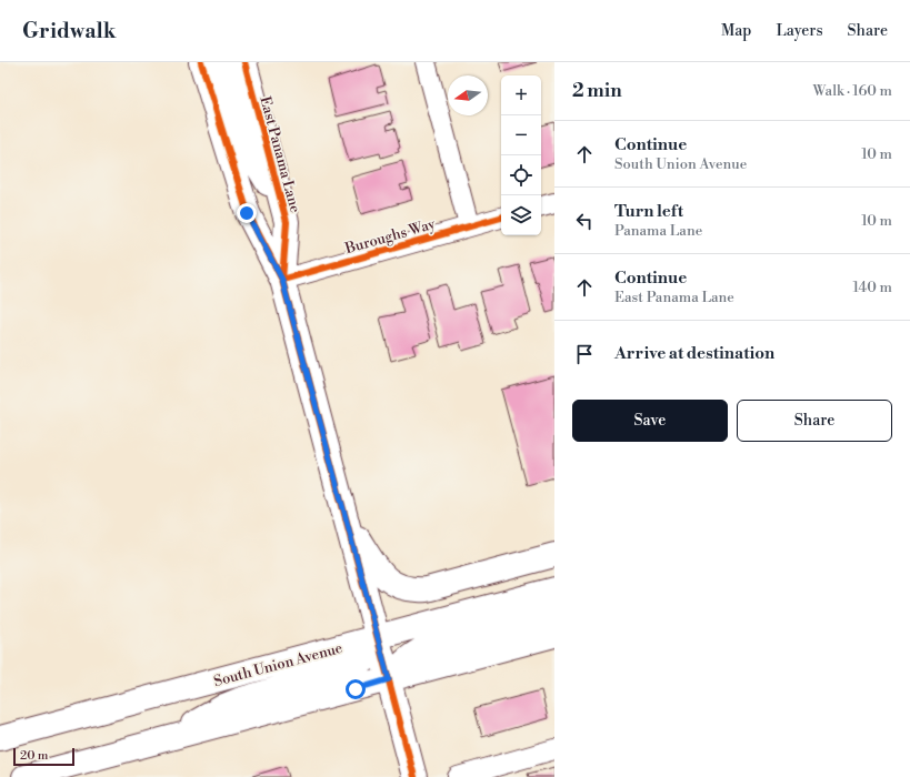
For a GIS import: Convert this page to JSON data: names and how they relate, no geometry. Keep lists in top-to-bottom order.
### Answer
{
  "streets": {
    "main road": ["East Panama Lane", "South Union Avenue"],
    "street": ["Buroughs Way"]
  },
  "crossings": [
    ["East Panama Lane", "Buroughs Way"],
    ["East Panama Lane", "South Union Avenue"]
  ],
  "scale_bar": "20 m",
  "north": "left",
  "page": {
    "header": "Gridwalk",
    "nav": ["Map", "Layers", "Share"],
    "heading": ["2 min", "Walk · 160 m"],
    "map_buttons": ["+", "−"],
    "list": [
      ["Continue", "South Union Avenue", "10 m"],
      ["Turn left", "Panama Lane", "10 m"],
      ["Continue", "East Panama Lane", "140 m"],
      "Arrive at destination"
    ],
    "buttons": ["Save", "Share"],
    "scale": "20 m"
  }
}
